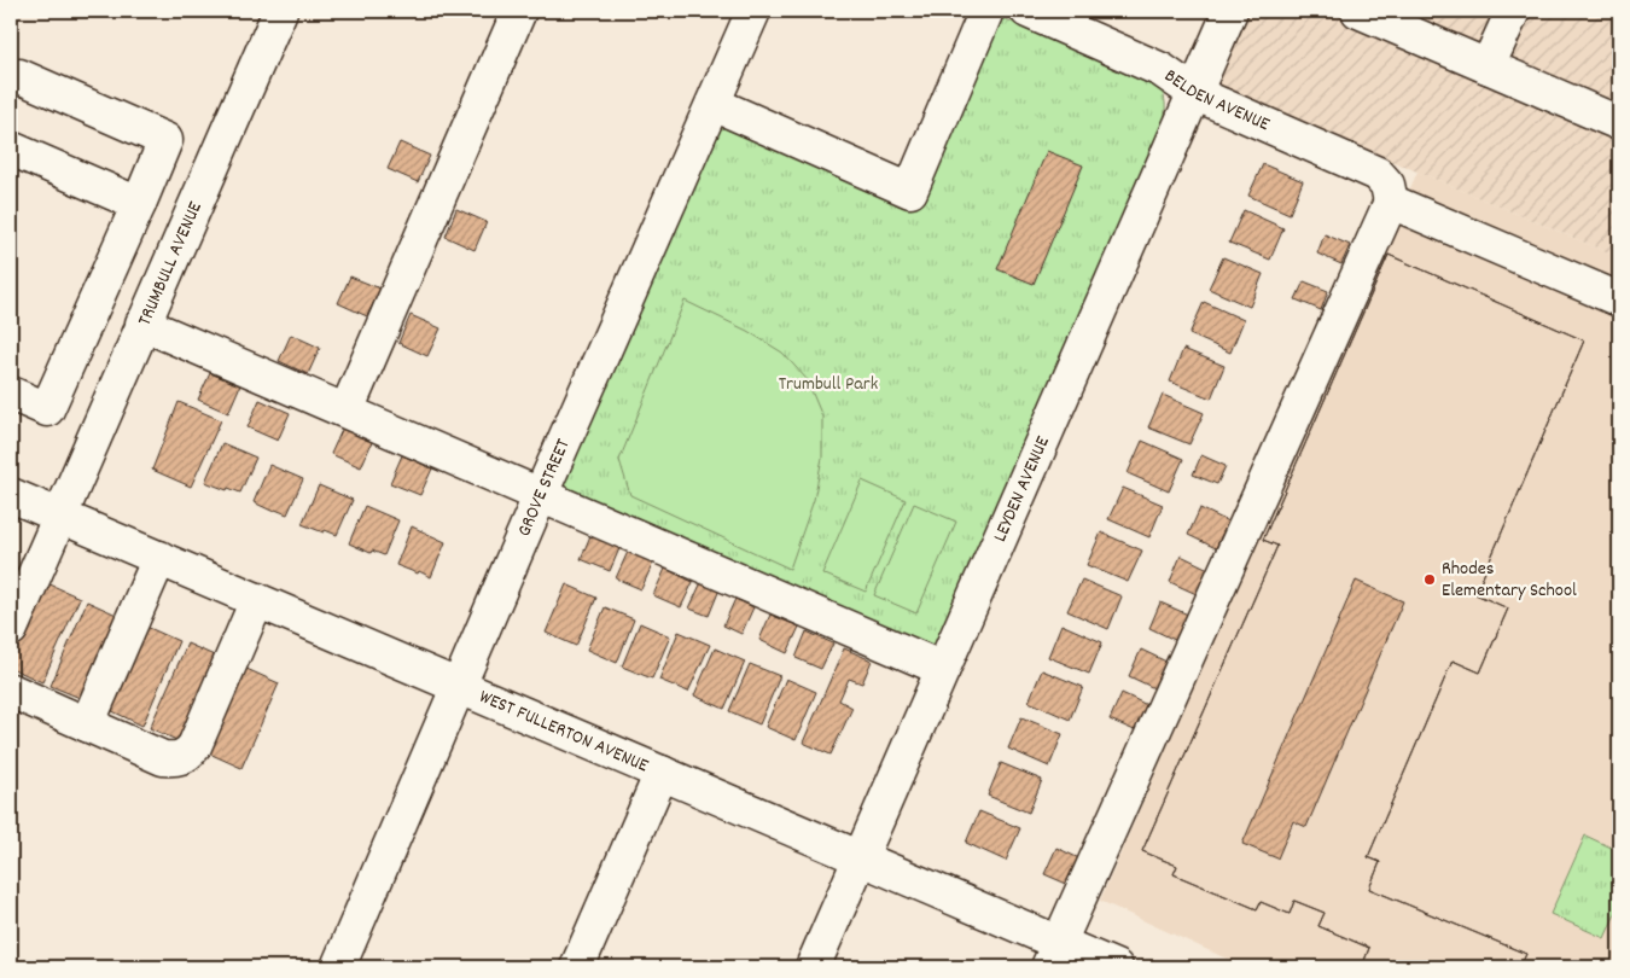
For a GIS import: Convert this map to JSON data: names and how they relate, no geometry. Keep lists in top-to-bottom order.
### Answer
{
  "streets": {
    "street": [
      "BELDEN AVENUE",
      "TRUMBULL AVENUE",
      "GROVE STREET",
      "LEYDEN AVENUE",
      "WEST FULLERTON AVENUE"
    ]
  },
  "crossings": [
    ["BELDEN AVENUE", "LEYDEN AVENUE"],
    ["TRUMBULL AVENUE", "WEST FULLERTON AVENUE"],
    ["GROVE STREET", "WEST FULLERTON AVENUE"],
    ["LEYDEN AVENUE", "WEST FULLERTON AVENUE"]
  ],
  "parks": ["Trumbull Park"],
  "places": ["Rhodes Elementary School"]
}
